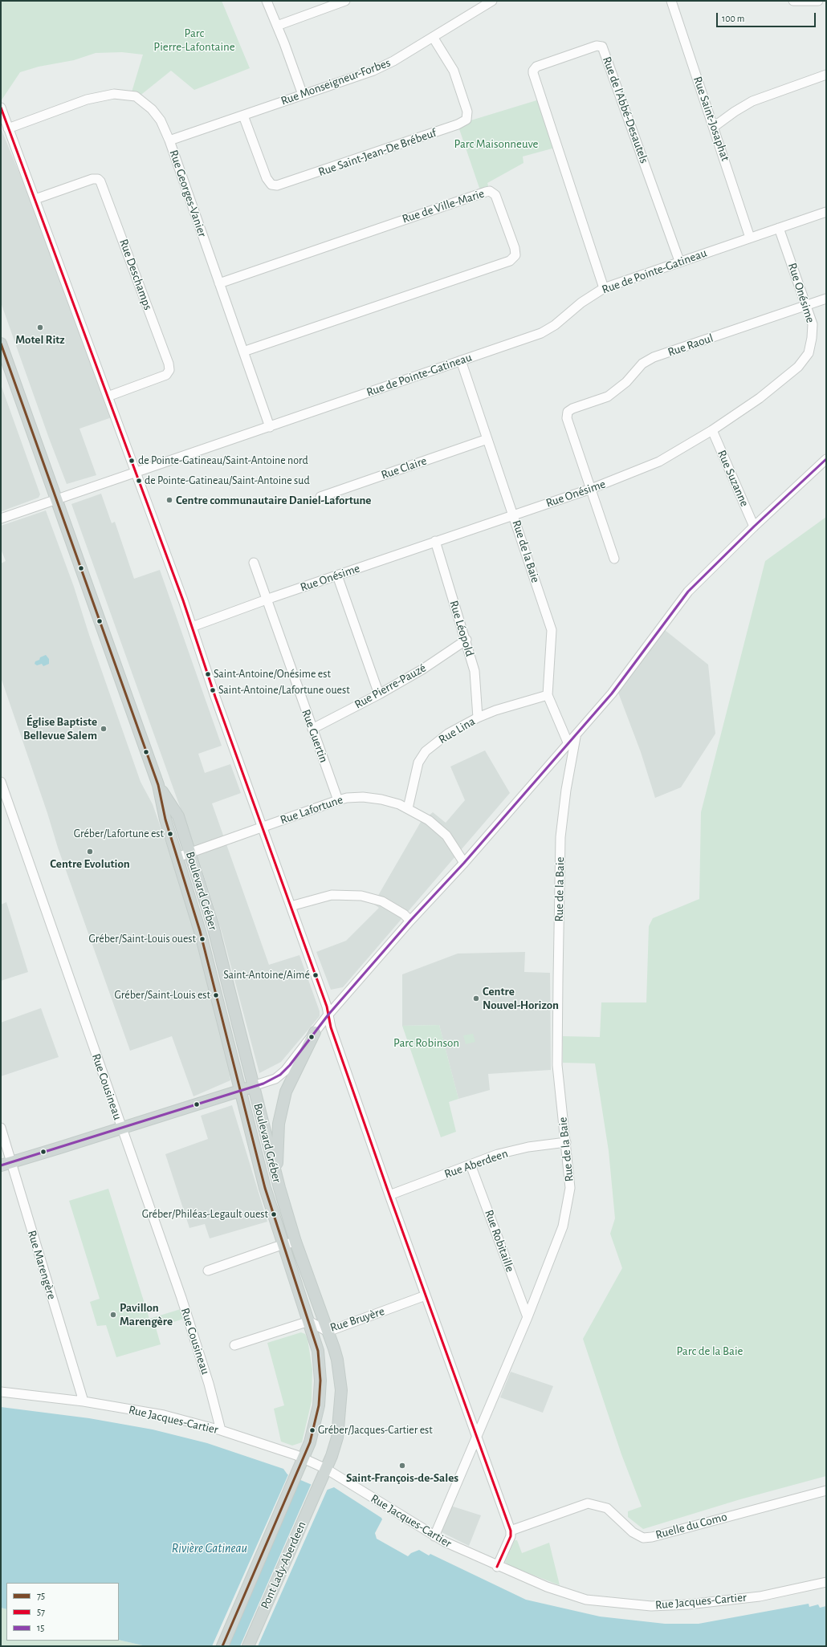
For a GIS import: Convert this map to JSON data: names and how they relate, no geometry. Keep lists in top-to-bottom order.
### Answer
{
  "streets": {
    "main road": ["Boulevard Gréber", "Pont Lady-Aberdeen"],
    "street": [
      "Rue Monseigneur-Forbes",
      "Rue de l'Abbé-Desautels",
      "Rue Saint-Josaphat",
      "Rue Saint-Jean-De Brébeuf",
      "Rue Georges-Vanier",
      "Rue de Ville-Marie",
      "Rue de Pointe-Gatineau",
      "Rue Deschamps",
      "Rue Onésime",
      "Rue Raoul",
      "Rue Claire",
      "Rue Suzanne",
      "Rue de la Baie",
      "Rue Léopold",
      "Rue Pierre-Pauzé",
      "Rue Lina",
      "Rue Guertin",
      "Rue Lafortune",
      "Rue Cousineau",
      "Rue Aberdeen",
      "Rue Robitaille",
      "Rue Marengère",
      "Rue Bruyère",
      "Rue Jacques-Cartier",
      "Ruelle du Como"
    ]
  },
  "crossings": [
    ["Rue Monseigneur-Forbes", "Rue Saint-Jean-De Brébeuf"],
    ["Rue Monseigneur-Forbes", "Rue Georges-Vanier"],
    ["Rue de l'Abbé-Desautels", "Rue de Pointe-Gatineau"],
    ["Rue Saint-Josaphat", "Rue de Pointe-Gatineau"],
    ["Rue Georges-Vanier", "Rue de Ville-Marie"],
    ["Rue Georges-Vanier", "Rue de Pointe-Gatineau"],
    ["Rue de Pointe-Gatineau", "Rue Onésime"],
    ["Rue de Pointe-Gatineau", "Rue de la Baie"],
    ["Rue de Pointe-Gatineau", "Boulevard Gréber"],
    ["Rue Onésime", "Rue Raoul"],
    ["Rue Onésime", "Rue Suzanne"],
    ["Rue Onésime", "Rue de la Baie"],
    ["Rue Onésime", "Rue Léopold"],
    ["Rue Onésime", "Rue Guertin"],
    ["Rue Claire", "Rue de la Baie"],
    ["Rue de la Baie", "Rue Lina"],
    ["Rue de la Baie", "Rue Aberdeen"],
    ["Rue de la Baie", "Rue Robitaille"],
    ["Rue de la Baie", "Rue Jacques-Cartier"],
    ["Rue Léopold", "Rue Pierre-Pauzé"],
    ["Rue Léopold", "Rue Lina"],
    ["Rue Pierre-Pauzé", "Rue Guertin"],
    ["Rue Lina", "Rue Lafortune"],
    ["Rue Guertin", "Rue Lafortune"],
    ["Rue Lafortune", "Boulevard Gréber"],
    ["Boulevard Gréber", "Rue Bruyère"],
    ["Boulevard Gréber", "Rue Jacques-Cartier"],
    ["Boulevard Gréber", "Pont Lady-Aberdeen"],
    ["Rue Cousineau", "Rue Jacques-Cartier"],
    ["Rue Aberdeen", "Rue Robitaille"],
    ["Rue Marengère", "Rue Jacques-Cartier"]
  ],
  "water": ["Rivière Gatineau"],
  "parks": [
    "Parc Pierre-Lafontaine",
    "Parc Maisonneuve",
    "Parc Robinson",
    "Parc de la Baie"
  ],
  "places": [
    "Motel Ritz",
    "de Pointe-Gatineau/Saint-Antoine nord",
    "de Pointe-Gatineau/Saint-Antoine sud",
    "Centre communautaire Daniel-Lafortune",
    "Saint-Antoine/Onésime est",
    "Saint-Antoine/Lafortune ouest",
    "Église Baptiste Bellevue Salem",
    "Gréber/Lafortune est",
    "Centre Evolution",
    "Gréber/Saint-Louis ouest",
    "Saint-Antoine/Aimé",
    "Gréber/Saint-Louis est",
    "Centre Nouvel-Horizon",
    "Gréber/Philéas-Legault ouest",
    "Pavillon Marengère",
    "Gréber/Jacques-Cartier est",
    "Saint-François-de-Sales"
  ],
  "lines": ["transit line 57", "transit line 75", "transit line 15"],
  "legend": ["75", "57", "15"],
  "scale_bar": "100 m"
}
